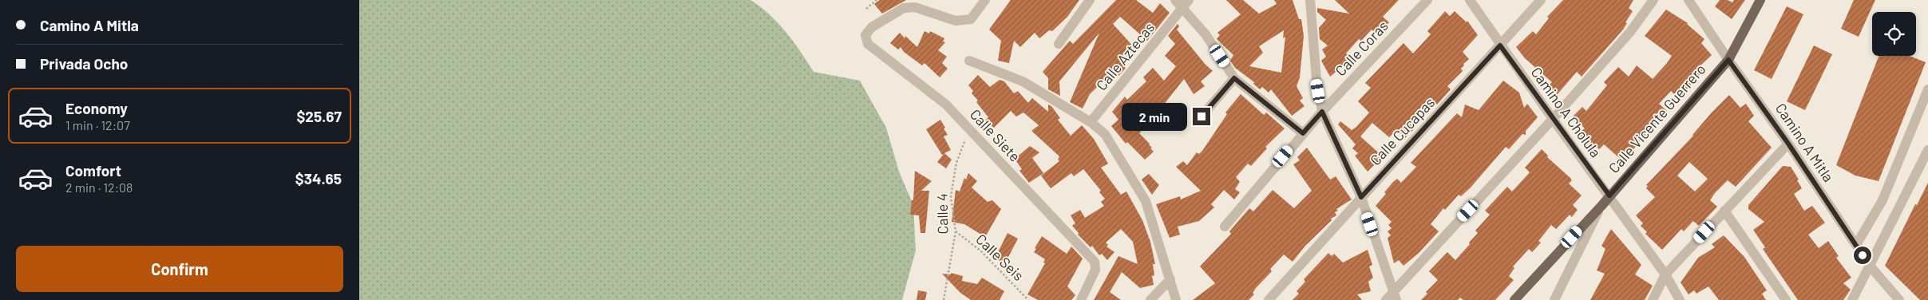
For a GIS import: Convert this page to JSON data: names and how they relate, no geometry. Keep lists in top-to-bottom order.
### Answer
{
  "streets": {
    "main road": ["Calle Vicente Guerrero"],
    "street": [
      "Calle Coras",
      "Calle Aztecas",
      "Camino A Cholula",
      "Calle Cucapas",
      "Calle Siete",
      "Camino A Mitla"
    ],
    "path": ["Calle 4", "Calle Seis"]
  },
  "crossings": [
    ["Camino A Cholula", "Calle Vicente Guerrero"],
    ["Camino A Cholula", "Calle Cucapas"],
    ["Calle Vicente Guerrero", "Camino A Mitla"],
    ["Calle Siete", "Calle 4"],
    ["Calle 4", "Calle Seis"]
  ],
  "page": {
    "banner": ["Camino A Mitla", "Privada Ocho"],
    "list": [
      {
        "name": "Economy",
        "note": "1 min · 12:07",
        "value": "$25.67"
      },
      {
        "name": "Comfort",
        "note": "2 min · 12:08",
        "value": "$34.65"
      }
    ],
    "bubble": "2 min",
    "buttons": "Confirm"
  }
}
